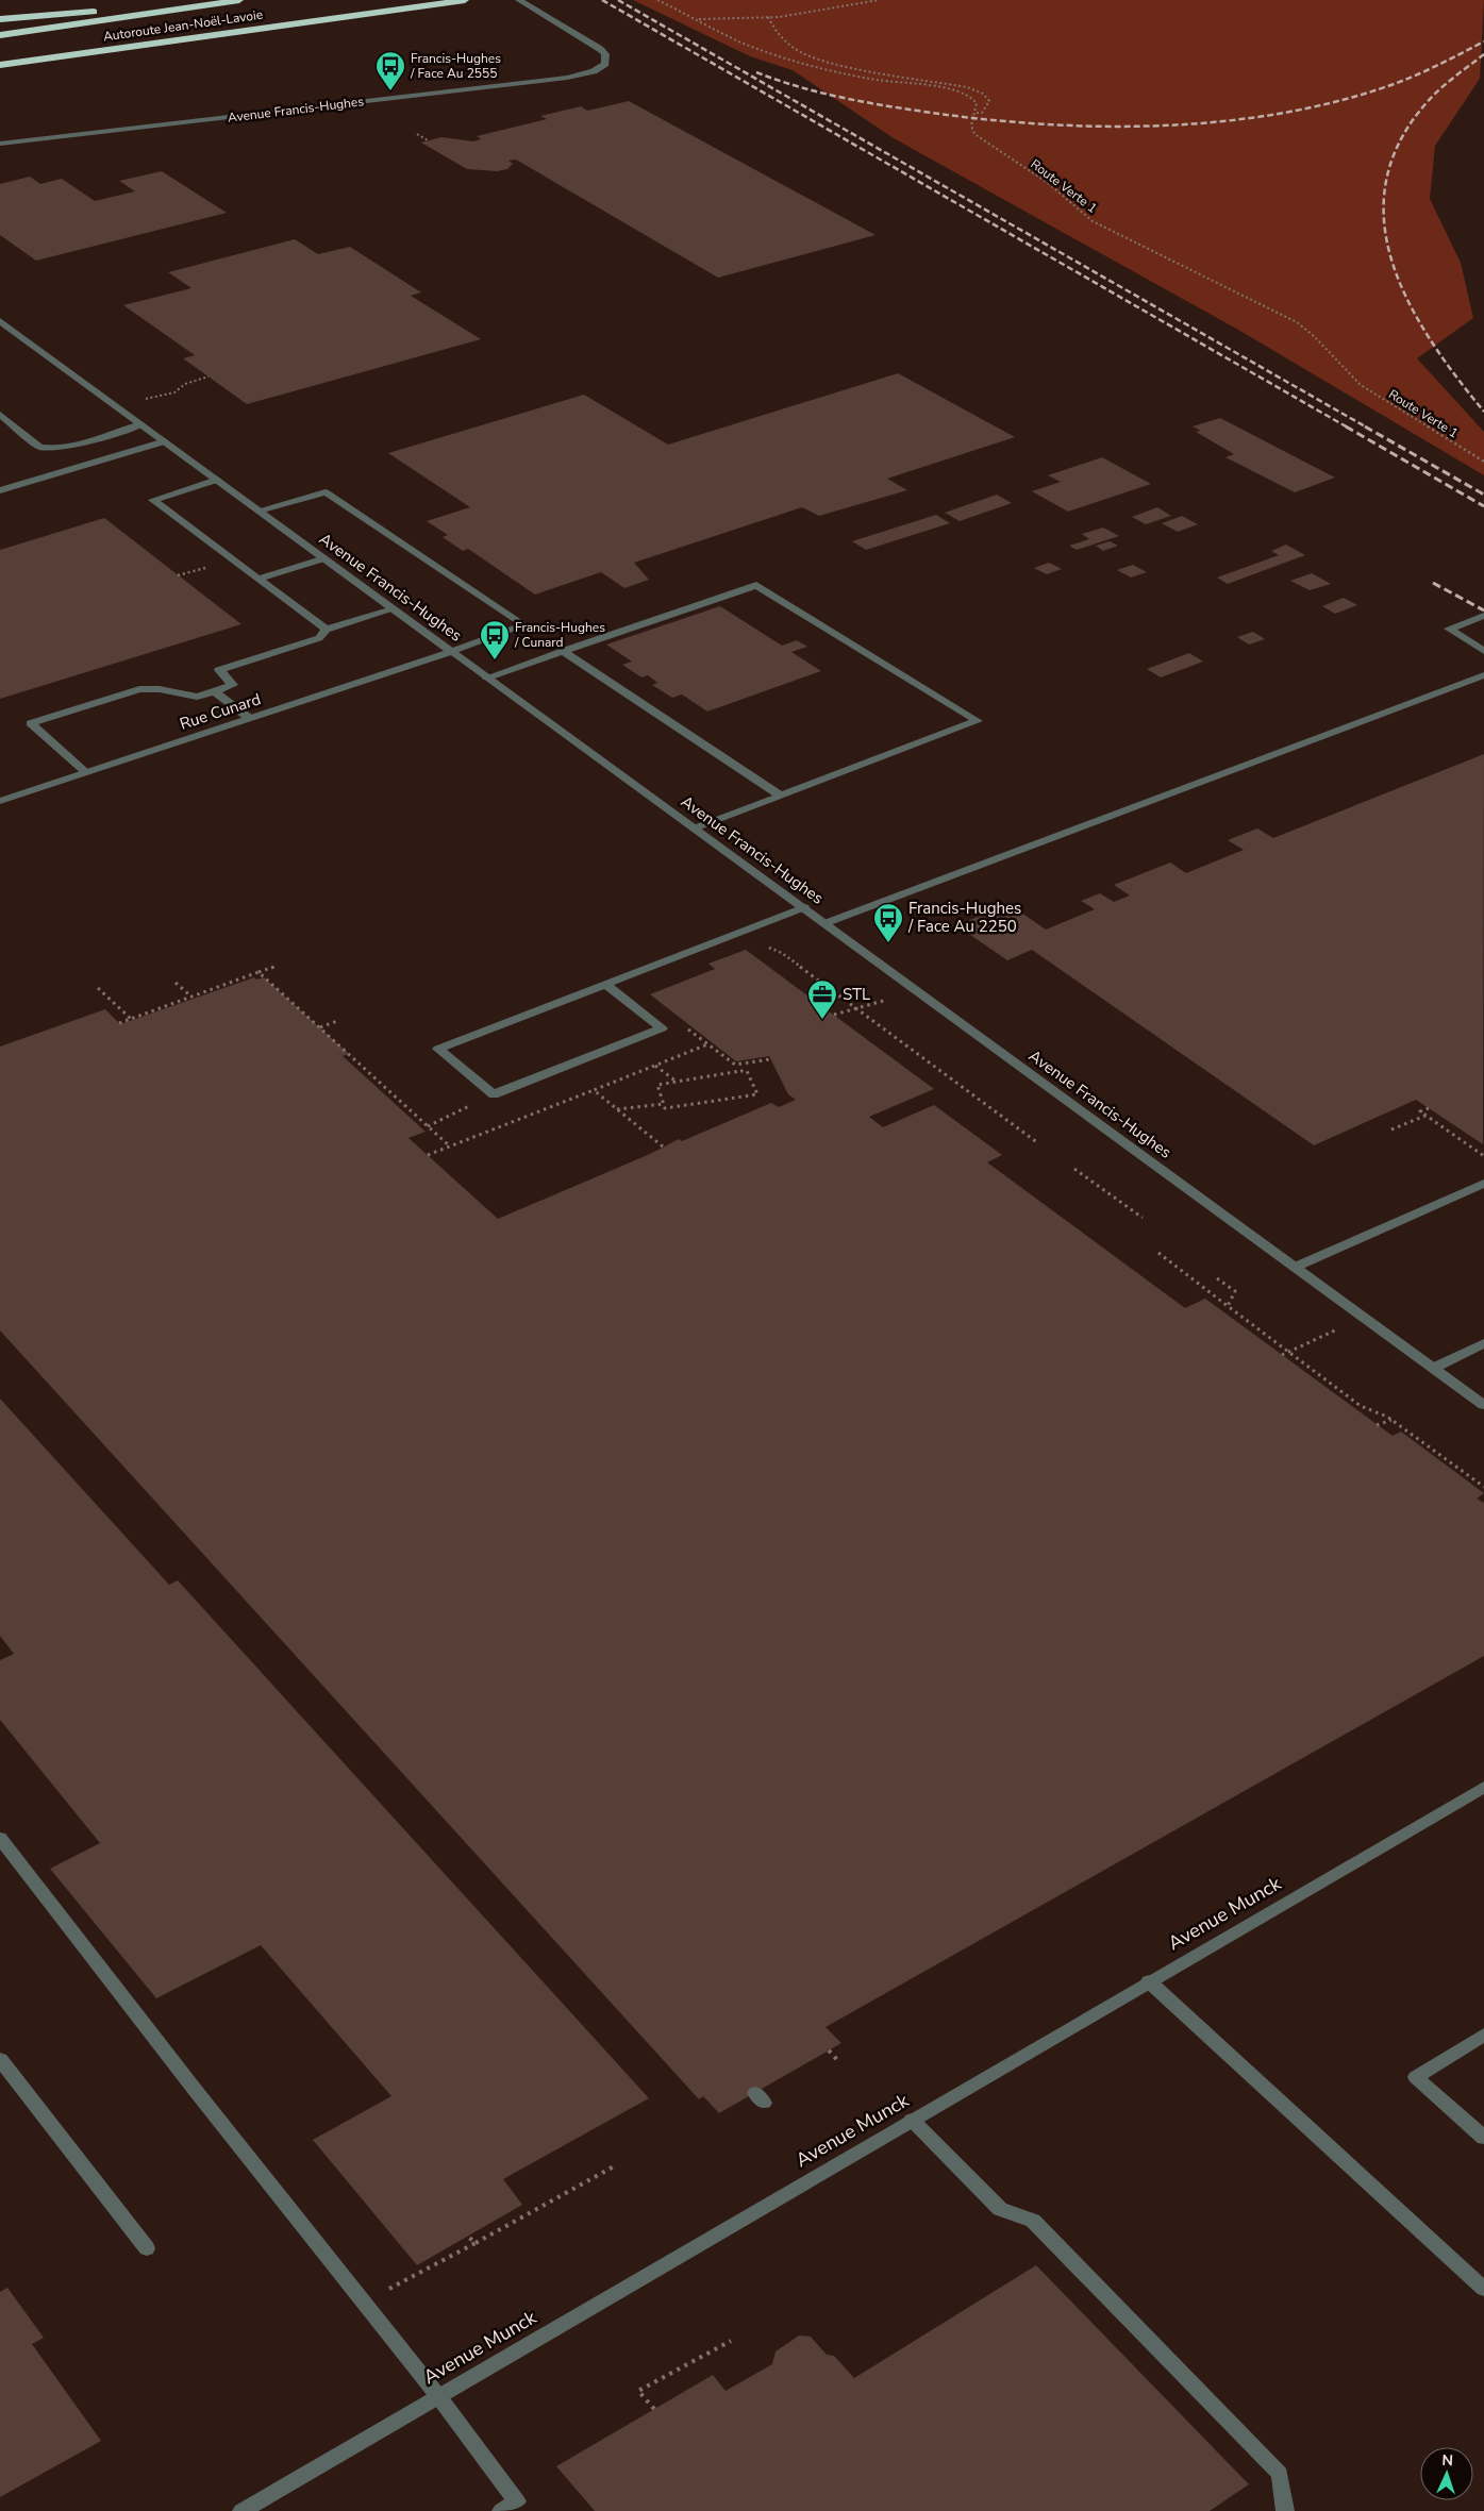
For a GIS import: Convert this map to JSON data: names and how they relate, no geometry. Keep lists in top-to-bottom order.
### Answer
{
  "streets": {
    "highway": ["Autoroute Jean-Noël-Lavoie"],
    "street": ["Avenue Francis-Hughes", "Rue Cunard", "Avenue Munck"],
    "path": ["Route Verte 1"]
  },
  "crossings": [
    ["Avenue Francis-Hughes", "Rue Cunard"]
  ],
  "places": {
    "bus stop": ["Francis-Hughes / Face Au 2555", "Francis-Hughes / Cunard", "Francis-Hughes / Face Au 2250"],
    "office": ["STL"]
  },
  "north": "top"
}
